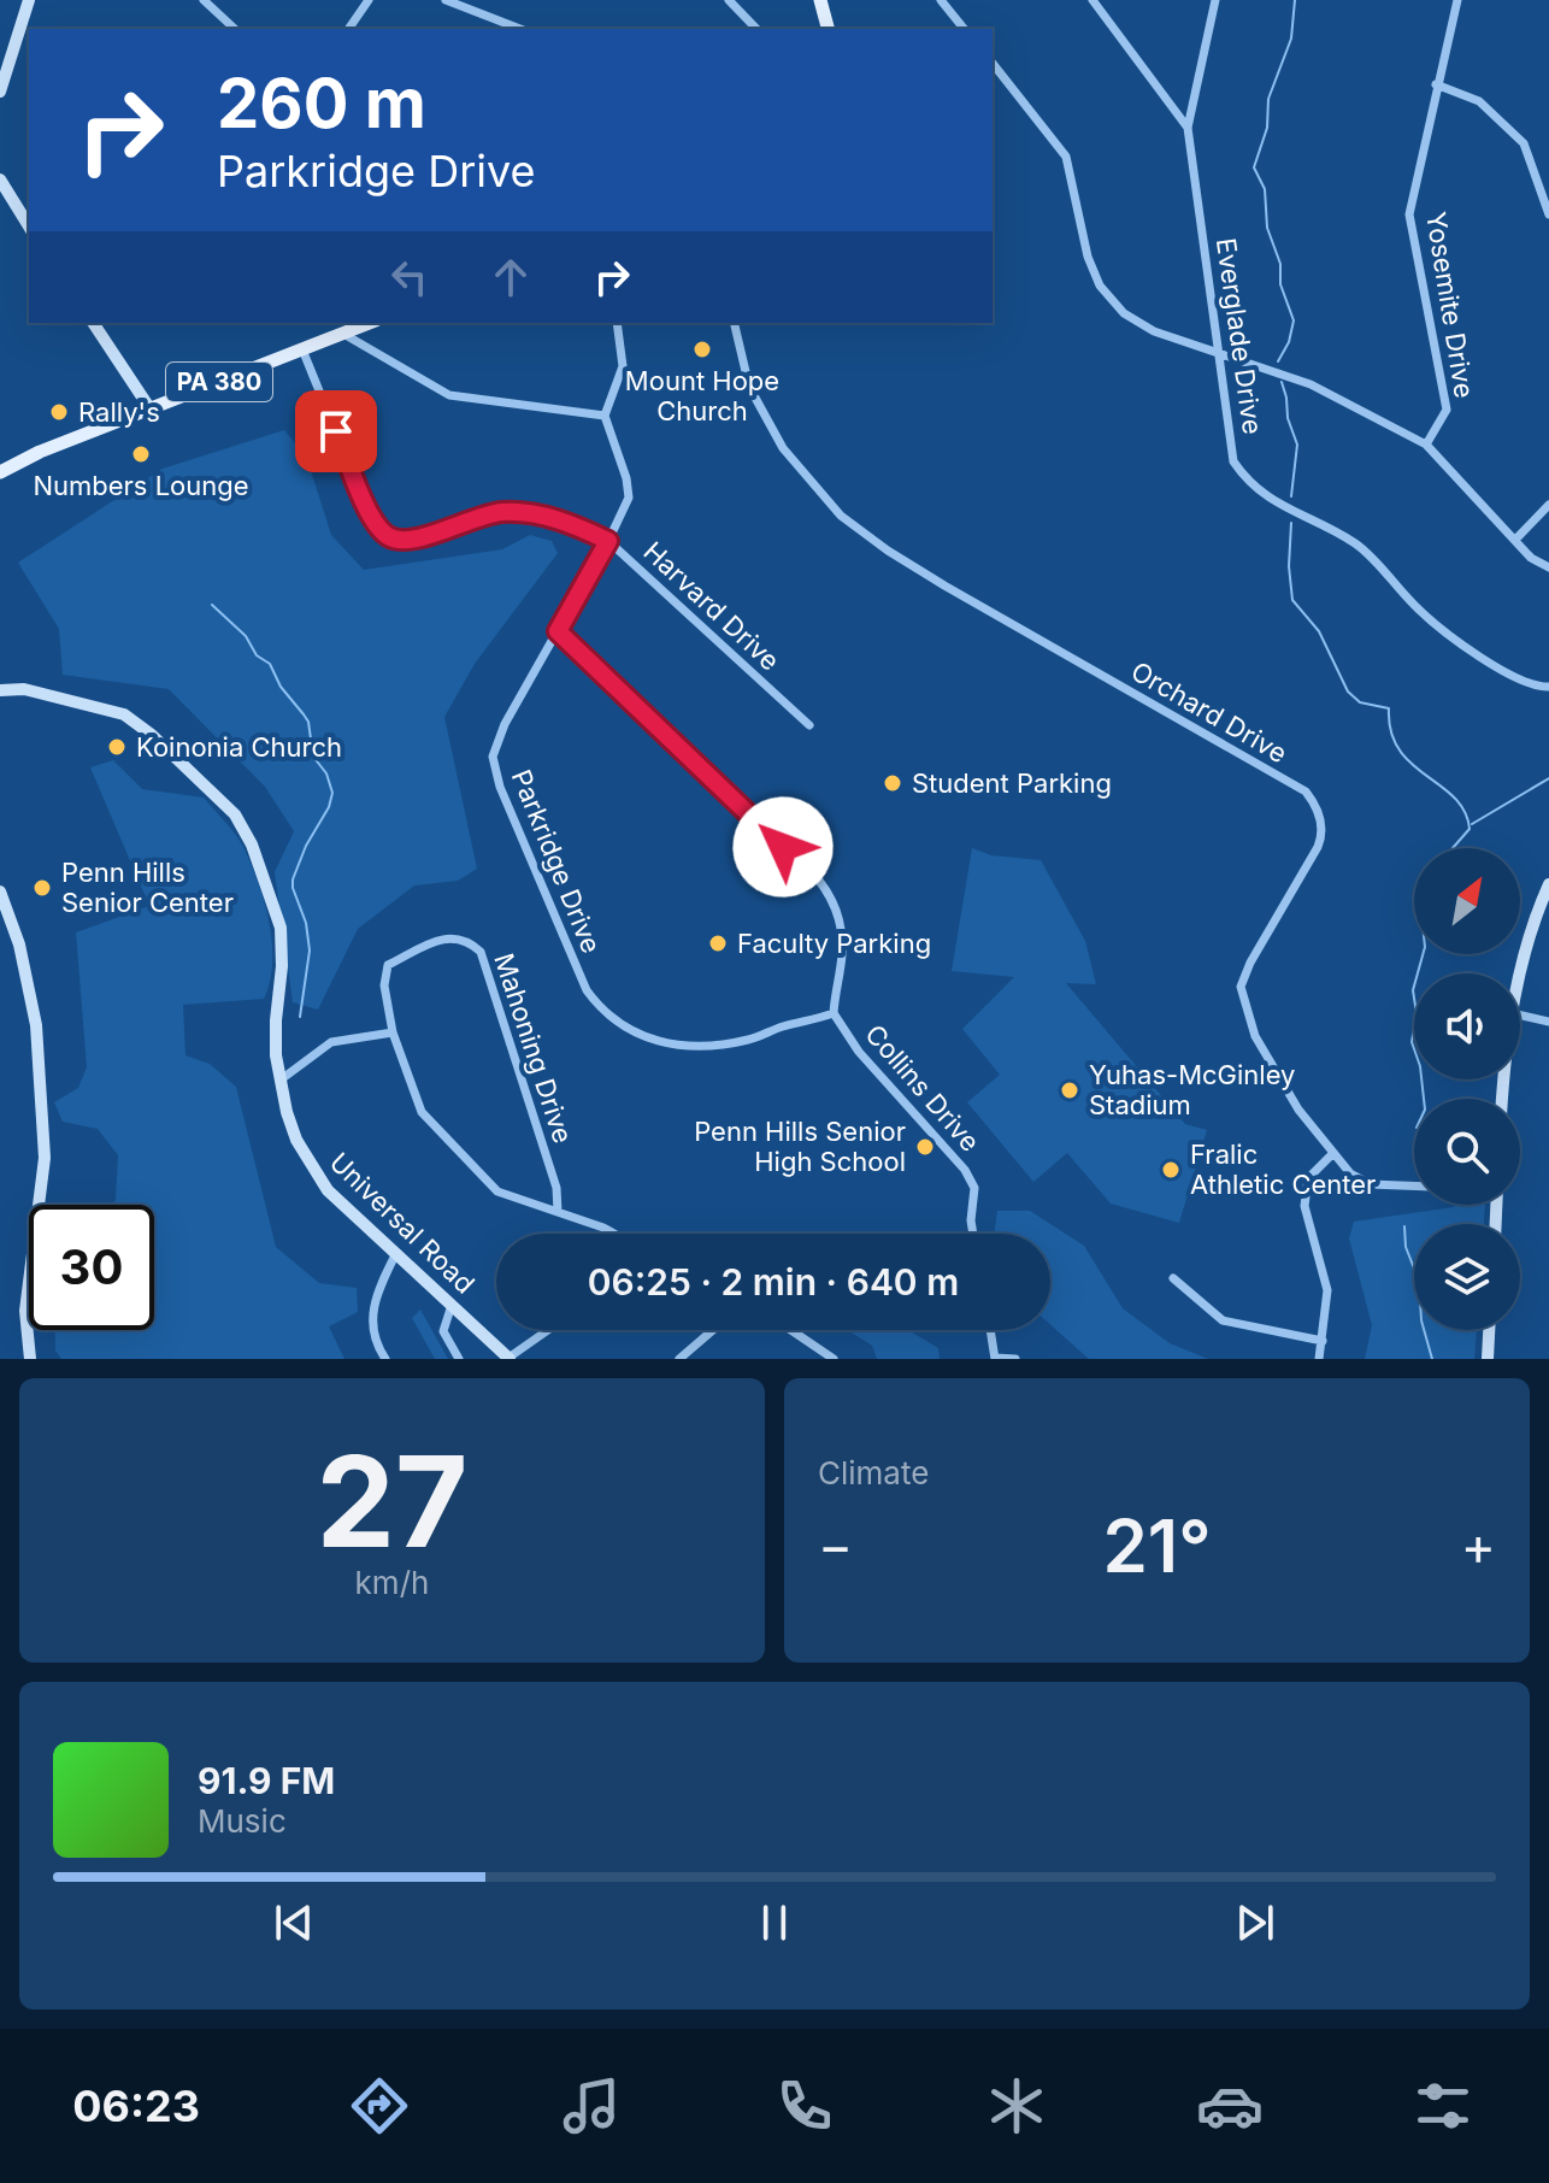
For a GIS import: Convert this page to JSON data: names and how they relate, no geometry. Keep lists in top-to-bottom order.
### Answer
{
  "streets": {
    "main road": ["PA 380"],
    "street": [
      "Yosemite Drive",
      "Everglade Drive",
      "Harvard Drive",
      "Orchard Drive",
      "Parkridge Drive",
      "Mahoning Drive",
      "Collins Drive",
      "Universal Road"
    ]
  },
  "crossings": [
    ["PA 380", "Harvard Drive"],
    ["Harvard Drive", "Parkridge Drive"],
    ["Parkridge Drive", "Collins Drive"]
  ],
  "places": [
    "Mount Hope Church",
    "Rally's",
    "Numbers Lounge",
    "Koinonia Church",
    "Student Parking",
    "Penn Hills Senior Center",
    "Faculty Parking",
    "Yuhas-McGinley Stadium",
    "Penn Hills Senior High School",
    "Fralic Athletic Center"
  ],
  "north": "top right",
  "page": {
    "turn": ["260 m", "Parkridge Drive"],
    "limit": "30",
    "trip": "06:25 · 2 min · 640 m",
    "tile": [
      ["27", "km/h"],
      "Climate"
    ],
    "heat": ["−", "21°", "+"],
    "song": ["91.9 FM", "Music"],
    "tabs": "06:23"
  }
}
